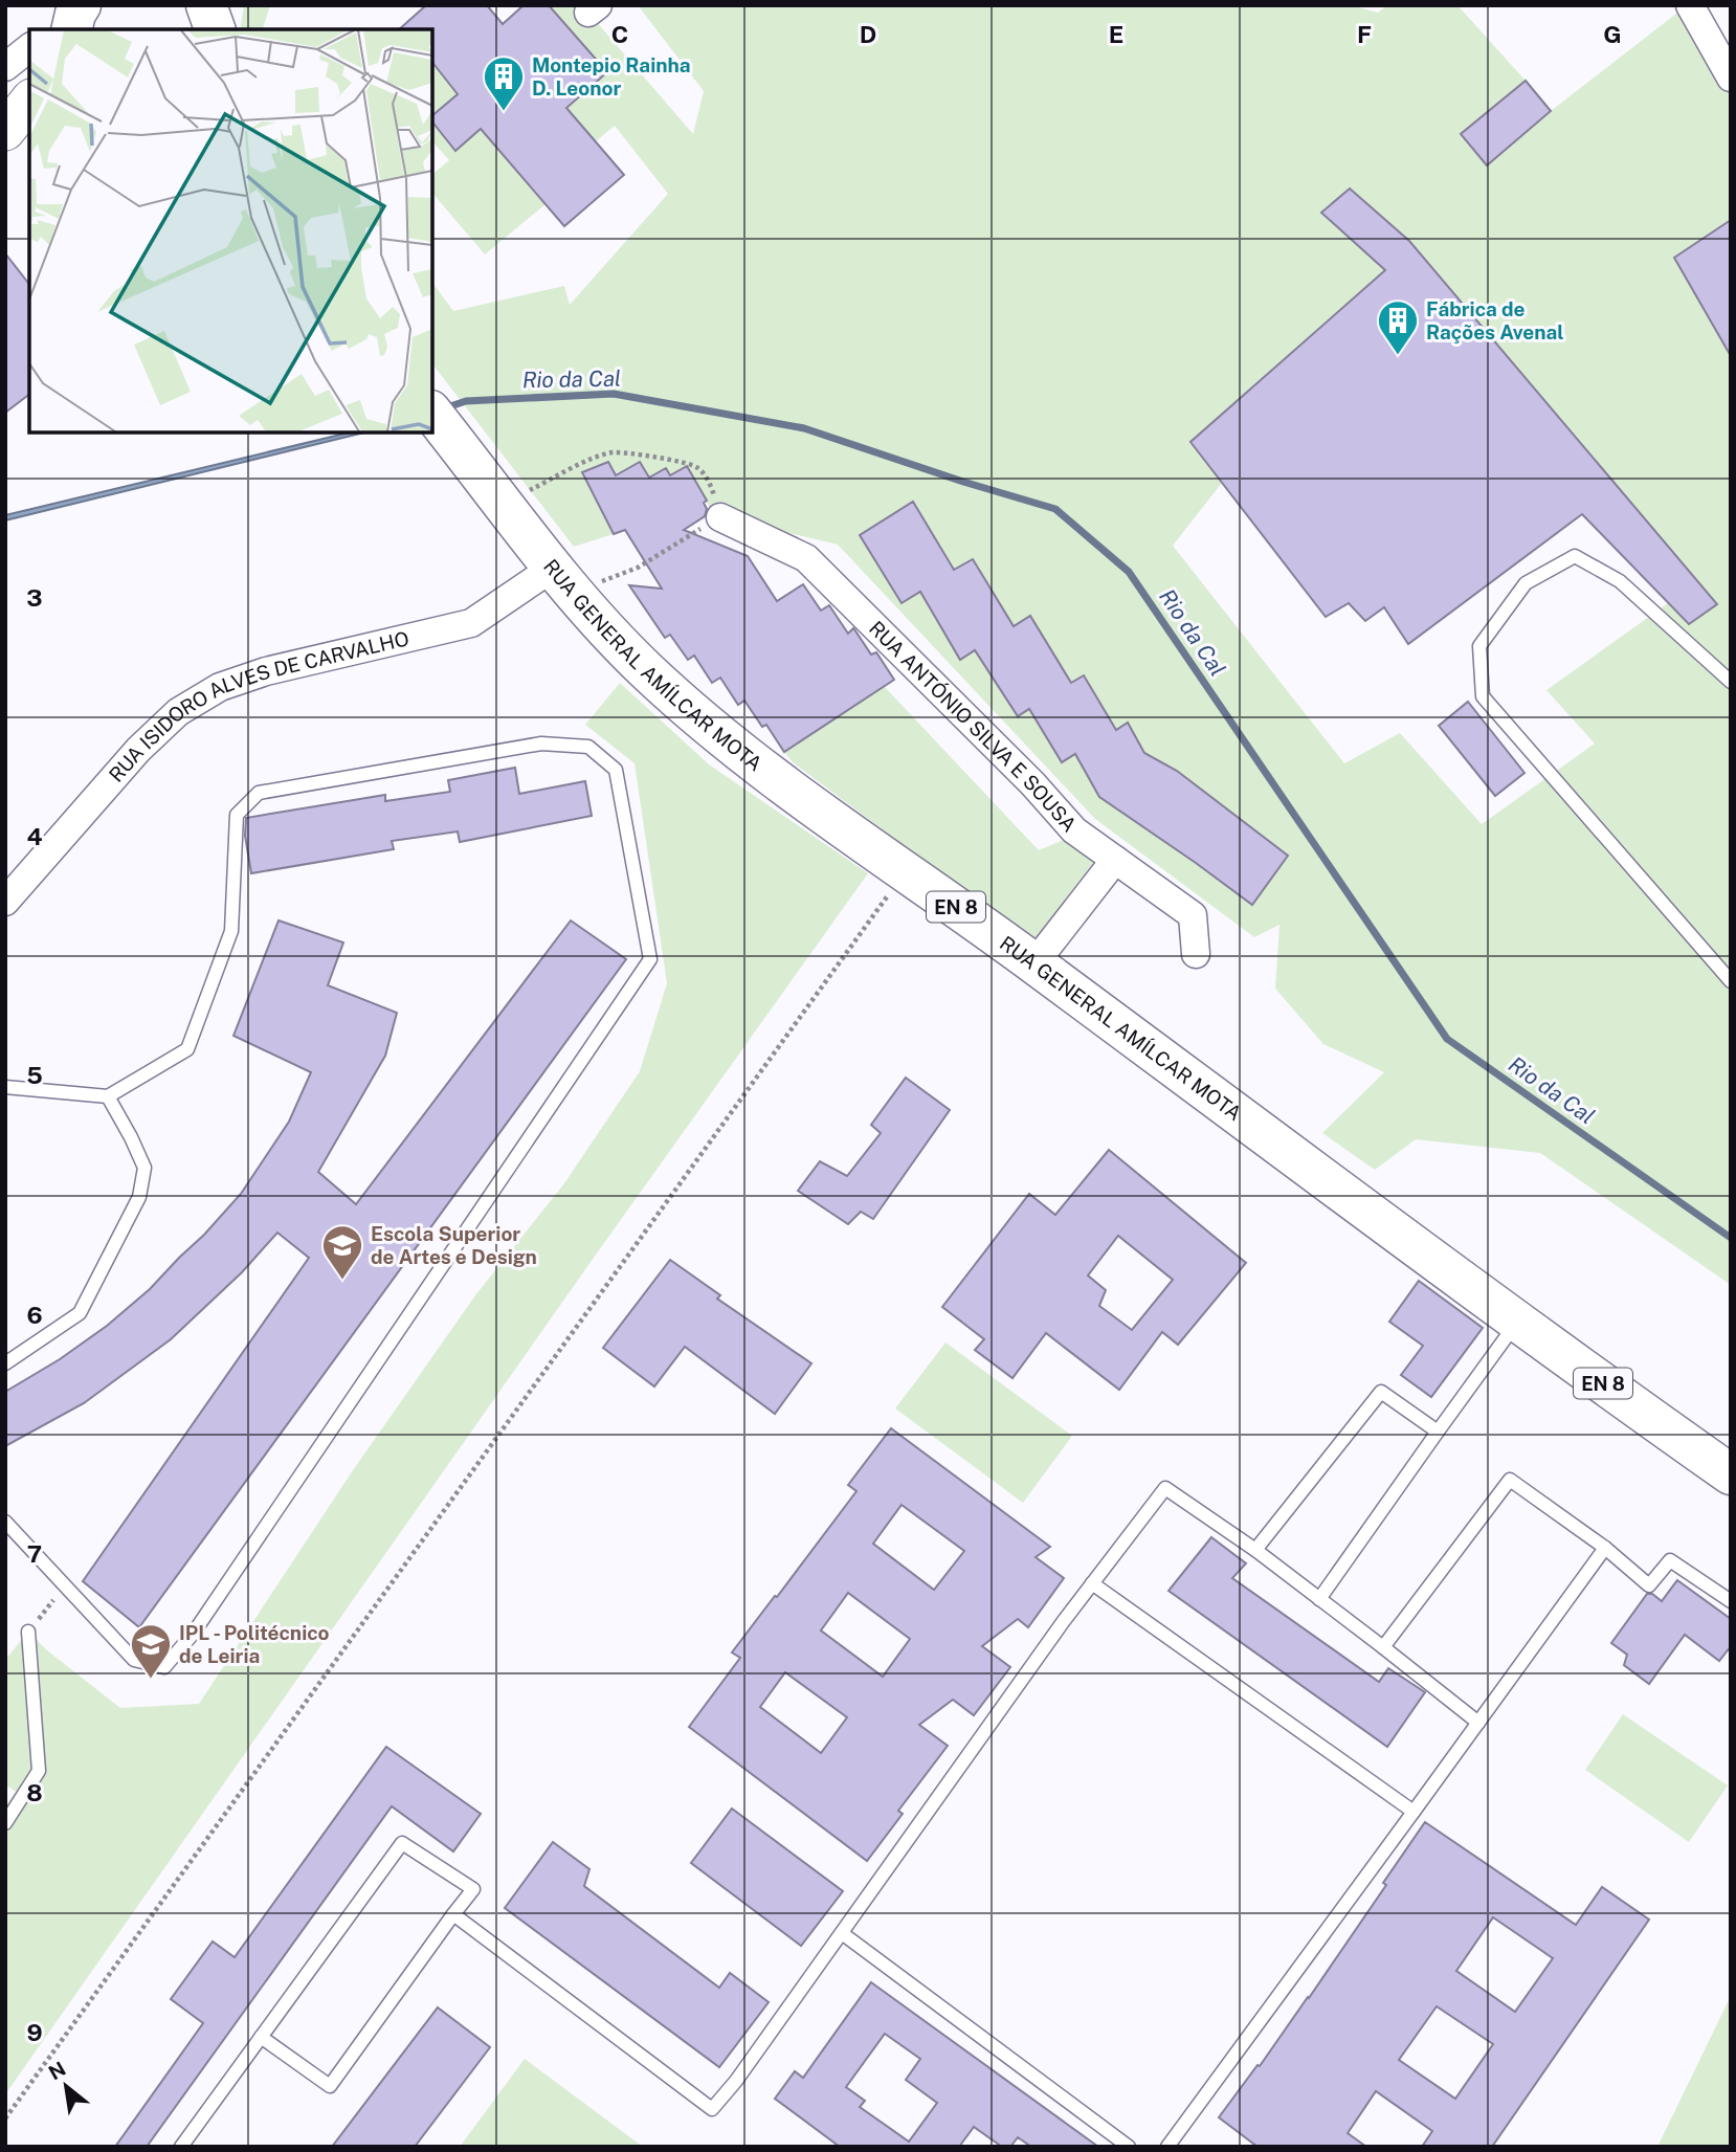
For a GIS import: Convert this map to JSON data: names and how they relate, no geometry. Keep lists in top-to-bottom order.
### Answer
{
  "streets": {
    "main road": ["RUA GENERAL AMÍLCAR MOTA", "EN 8"],
    "street": ["RUA ISIDORO ALVES DE CARVALHO", "RUA ANTÓNIO SILVA E SOUSA"]
  },
  "crossings": [
    ["RUA GENERAL AMÍLCAR MOTA", "RUA ISIDORO ALVES DE CARVALHO"]
  ],
  "water": ["Rio da Cal"],
  "places": {
    "building": ["Montepio Rainha D. Leonor", "Fábrica de Rações Avenal"],
    "school or university": ["Escola Superior de Artes e Design", "IPL - Politécnico de Leiria"]
  },
  "north": "top left",
  "grid": {
    "columns": [
      "C",
      "D",
      "E",
      "F",
      "G"
    ],
    "rows": [
      "3",
      "4",
      "5",
      "6",
      "7",
      "8",
      "9"
    ]
  }
}
